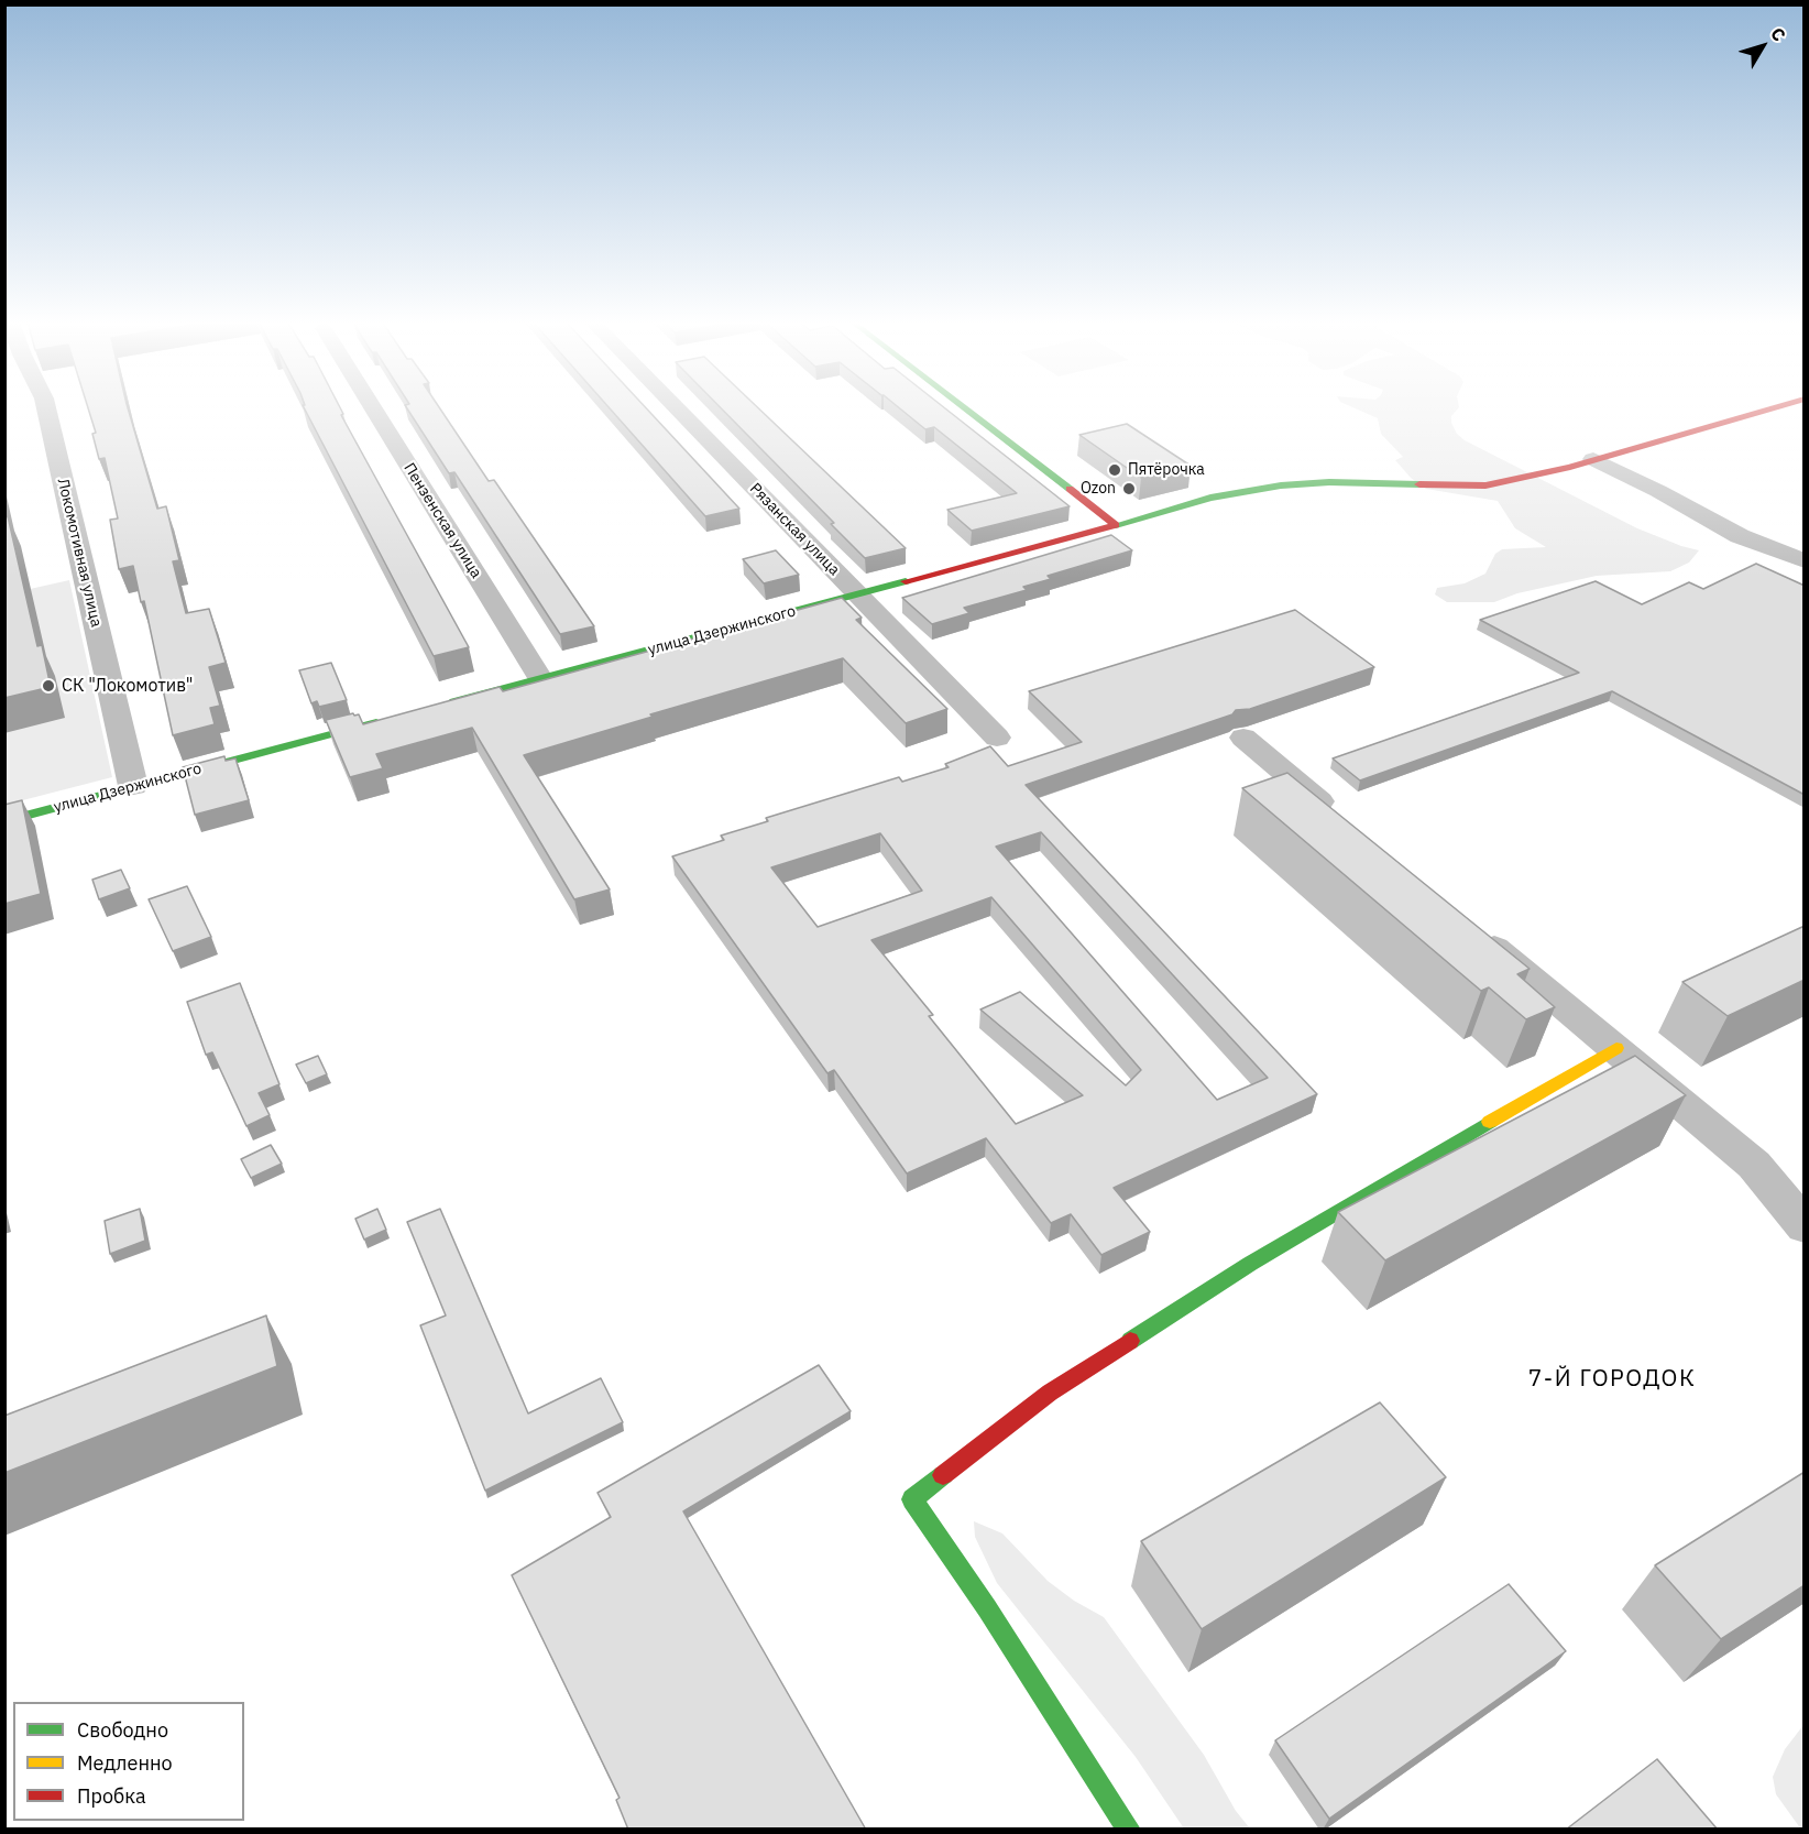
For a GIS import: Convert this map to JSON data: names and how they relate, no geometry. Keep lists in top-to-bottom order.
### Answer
{
  "streets": {
    "street": [
      "Пензенская улица",
      "Рязанская улица",
      "Локомотивная улица",
      "улица Дзержинского"
    ]
  },
  "crossings": [
    ["Пензенская улица", "улица Дзержинского"],
    ["Рязанская улица", "улица Дзержинского"],
    ["Локомотивная улица", "улица Дзержинского"]
  ],
  "districts": ["7-Й ГОРОДОК"],
  "places": ["Пятёрочка", "Ozon", "СК \"Локомотив\""],
  "legend": ["Свободно", "Медленно", "Пробка"],
  "north": "top right"
}
